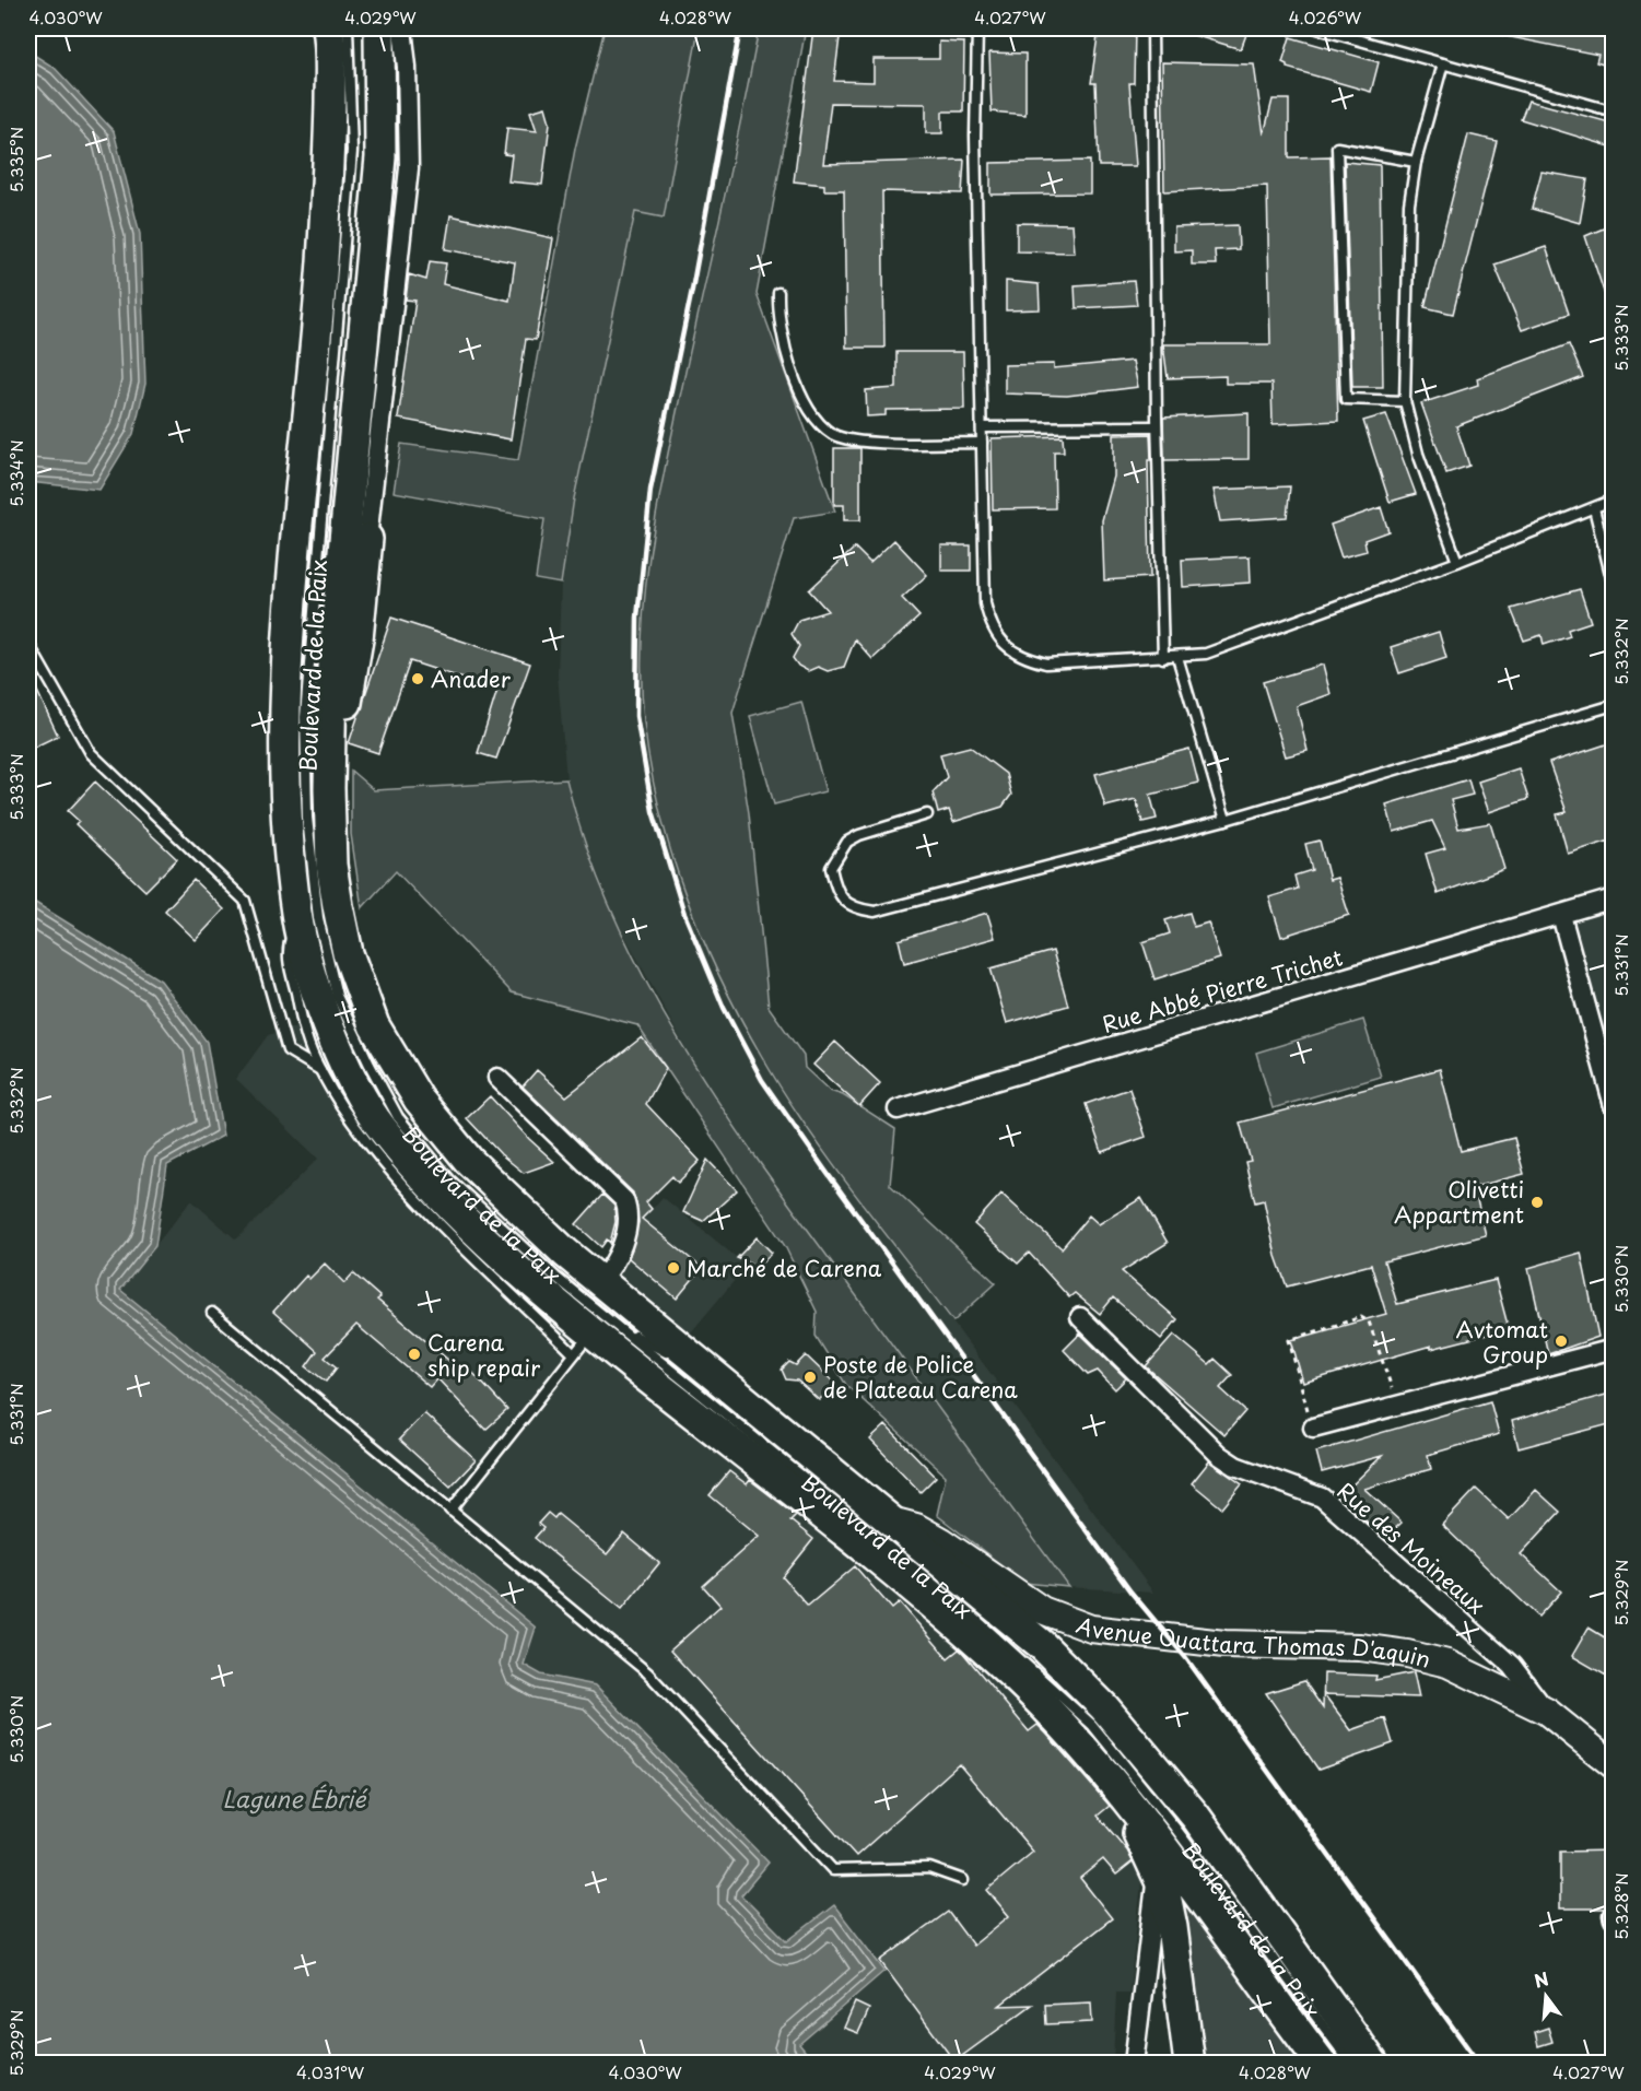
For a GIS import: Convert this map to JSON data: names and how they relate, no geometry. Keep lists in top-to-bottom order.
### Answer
{
  "streets": {
    "main road": ["Boulevard de la Paix", "Avenue Ouattara Thomas D'aquin"],
    "street": ["Rue Abbé Pierre Trichet", "Rue des Moineaux"]
  },
  "crossings": [
    ["Boulevard de la Paix", "Avenue Ouattara Thomas D'aquin"],
    ["Rue des Moineaux", "Avenue Ouattara Thomas D'aquin"]
  ],
  "water": ["Lagune Ébrié"],
  "places": [
    "Anader",
    "Olivetti Appartment",
    "Marché de Carena",
    "Avtomat Group",
    "Carena ship repair",
    "Poste de Police de Plateau Carena"
  ],
  "north": "top",
  "coordinates": [
    "4.030°W",
    "4.029°W",
    "4.028°W",
    "4.027°W",
    "4.026°W",
    "5.335°N",
    "5.333°N",
    "5.334°N",
    "5.332°N",
    "5.331°N",
    "5.330°N",
    "5.329°N",
    "5.328°N",
    "4.031°W"
  ]
}
